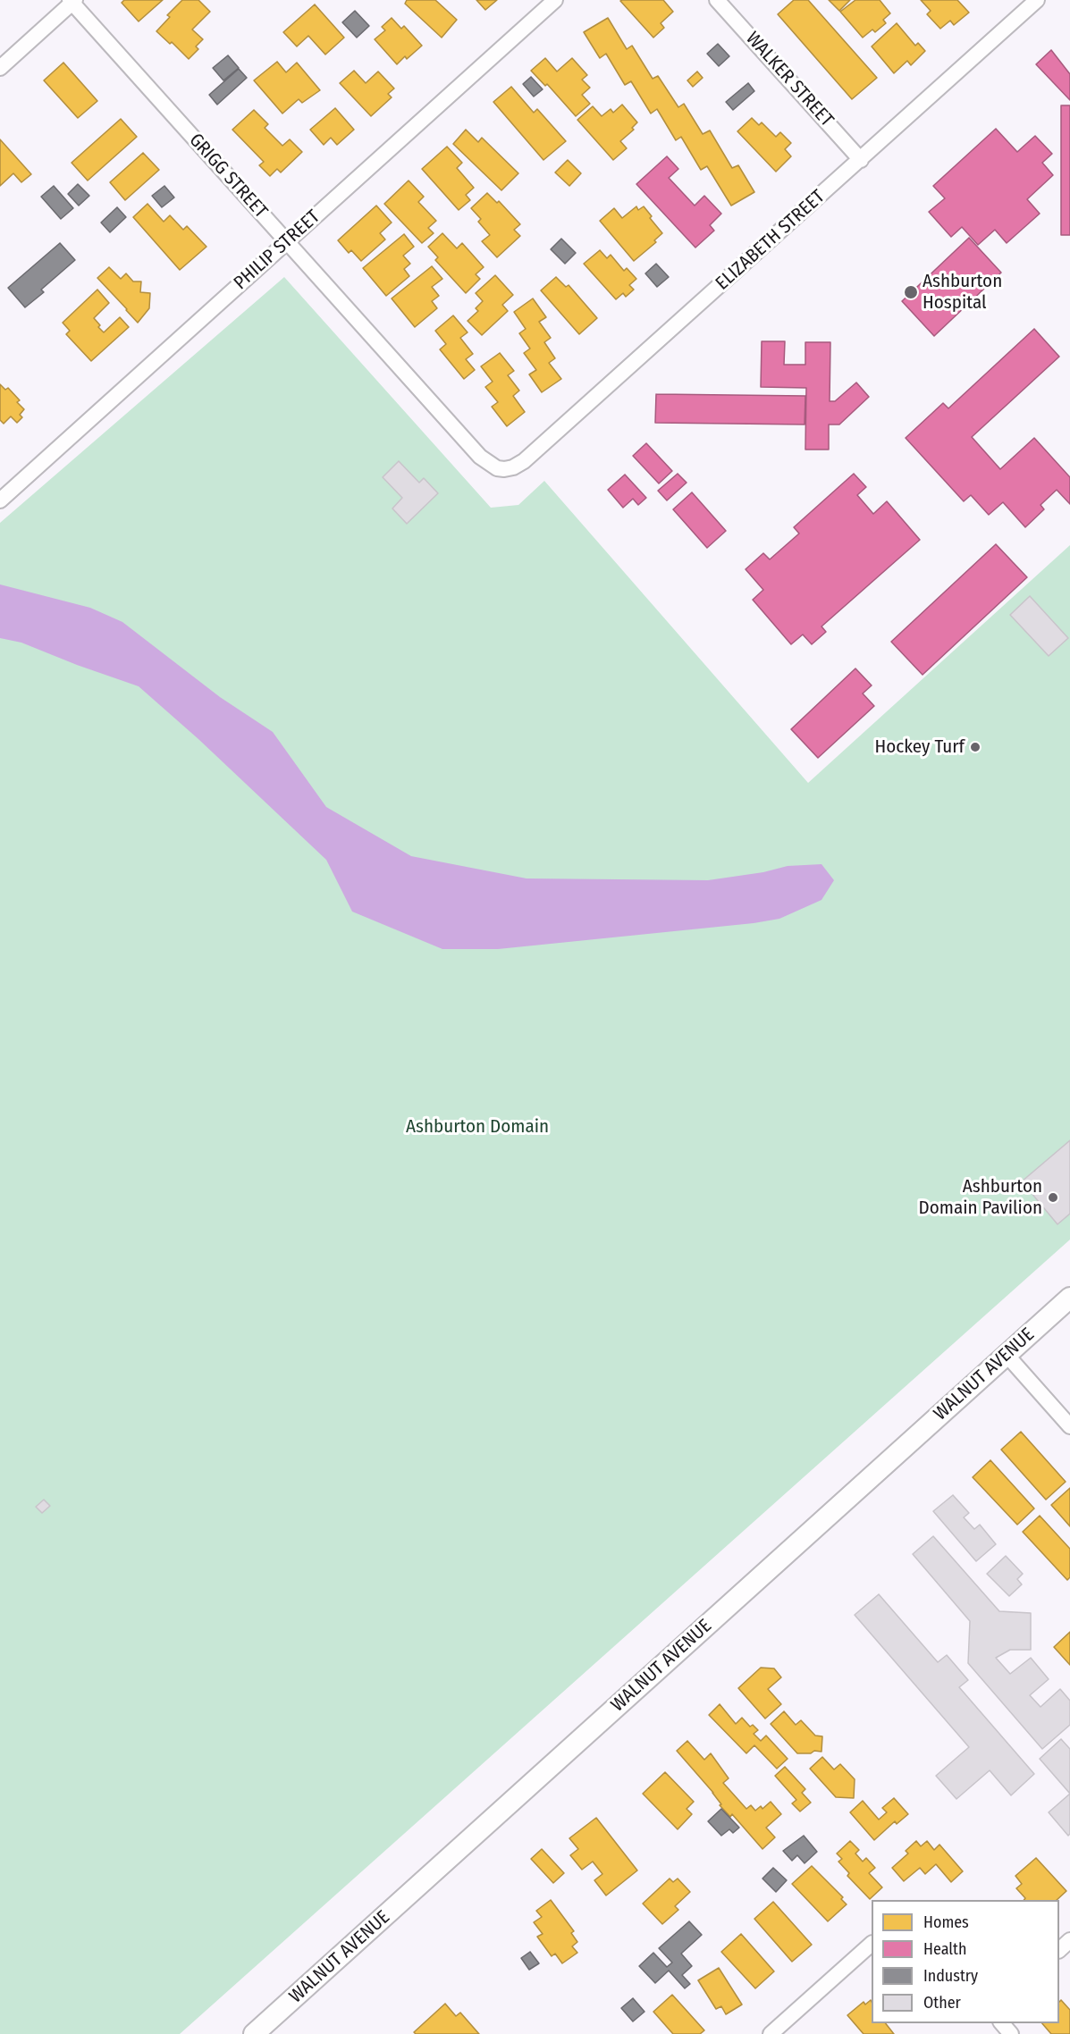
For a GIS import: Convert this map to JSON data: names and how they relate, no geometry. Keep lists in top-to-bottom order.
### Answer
{
  "streets": {
    "main road": ["WALNUT AVENUE"],
    "street": [
      "WALKER STREET",
      "GRIGG STREET",
      "ELIZABETH STREET",
      "PHILIP STREET"
    ]
  },
  "crossings": [
    ["WALKER STREET", "ELIZABETH STREET"],
    ["GRIGG STREET", "ELIZABETH STREET"],
    ["GRIGG STREET", "PHILIP STREET"]
  ],
  "parks": ["Ashburton Domain"],
  "places": ["Ashburton Hospital", "Hockey Turf", "Ashburton Domain Pavilion"],
  "legend": [
    "Homes",
    "Health",
    "Industry",
    "Other"
  ]
}
